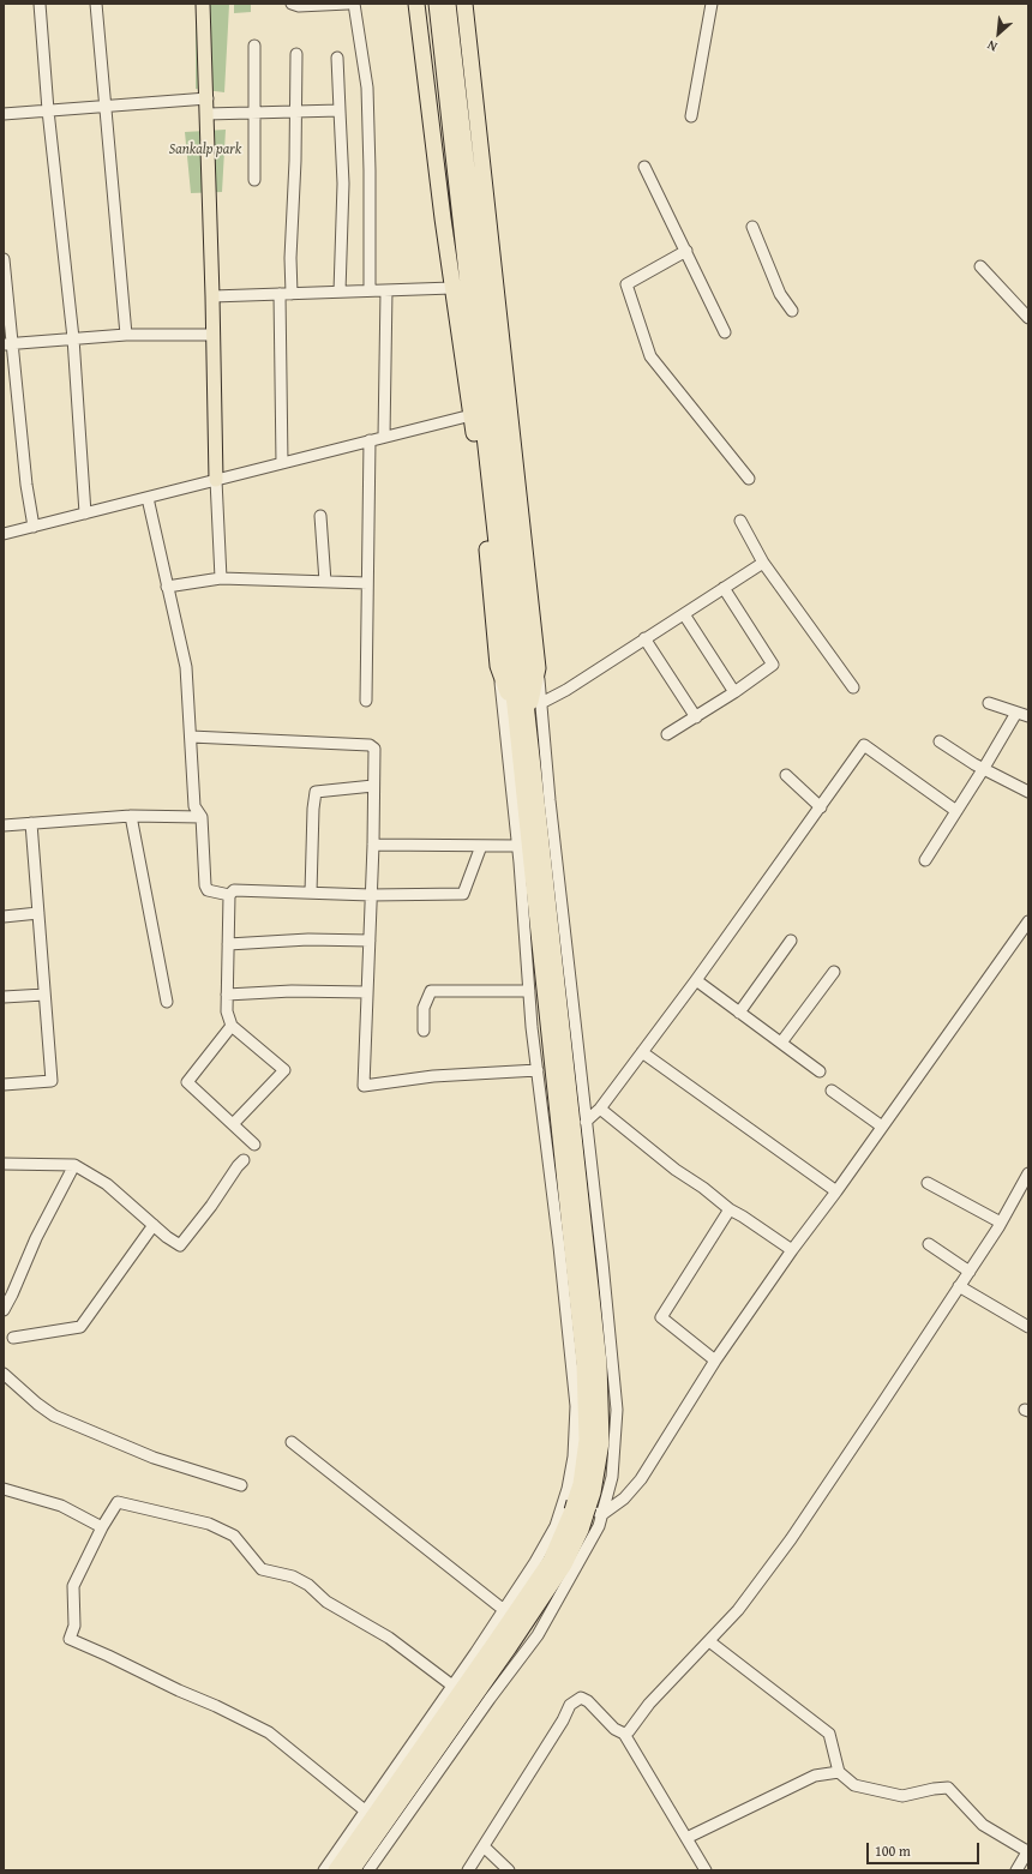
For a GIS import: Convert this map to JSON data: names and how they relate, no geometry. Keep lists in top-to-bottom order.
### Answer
{
  "parks": ["Sankalp park"],
  "scale_bar": "100 m",
  "north": "bottom left"
}
